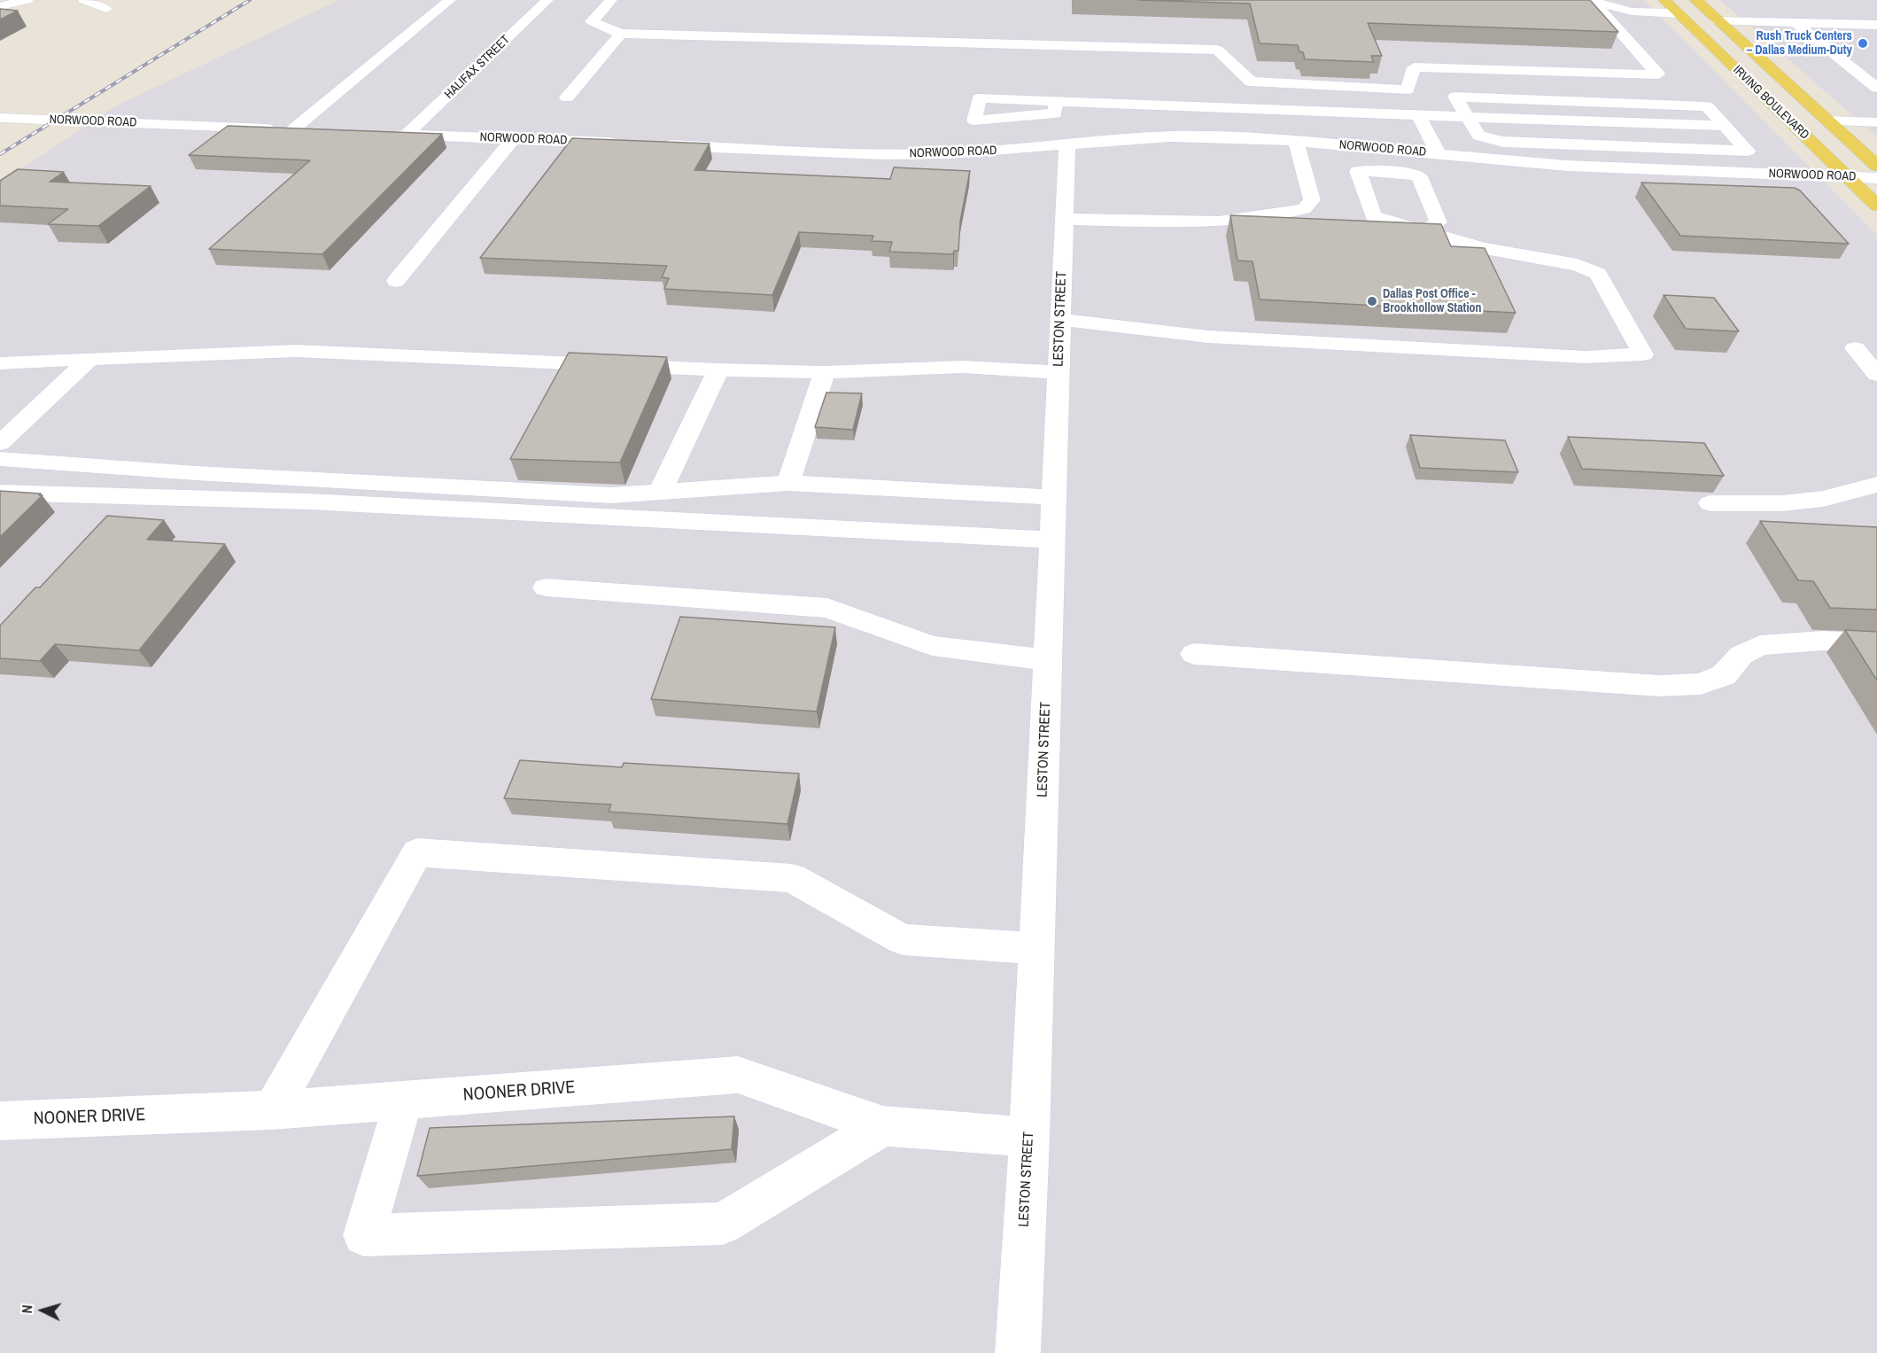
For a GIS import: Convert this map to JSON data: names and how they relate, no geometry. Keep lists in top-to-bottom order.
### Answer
{
  "streets": {
    "main road": ["IRVING BOULEVARD"],
    "street": [
      "HALIFAX STREET",
      "NORWOOD ROAD",
      "LESTON STREET",
      "NOONER DRIVE"
    ]
  },
  "crossings": [
    ["HALIFAX STREET", "NORWOOD ROAD"],
    ["IRVING BOULEVARD", "NORWOOD ROAD"],
    ["NORWOOD ROAD", "LESTON STREET"],
    ["LESTON STREET", "NOONER DRIVE"]
  ],
  "places": ["Rush Truck Centers – Dallas Medium-Duty", "Dallas Post Office - Brookhollow Station"],
  "north": "left"
}
